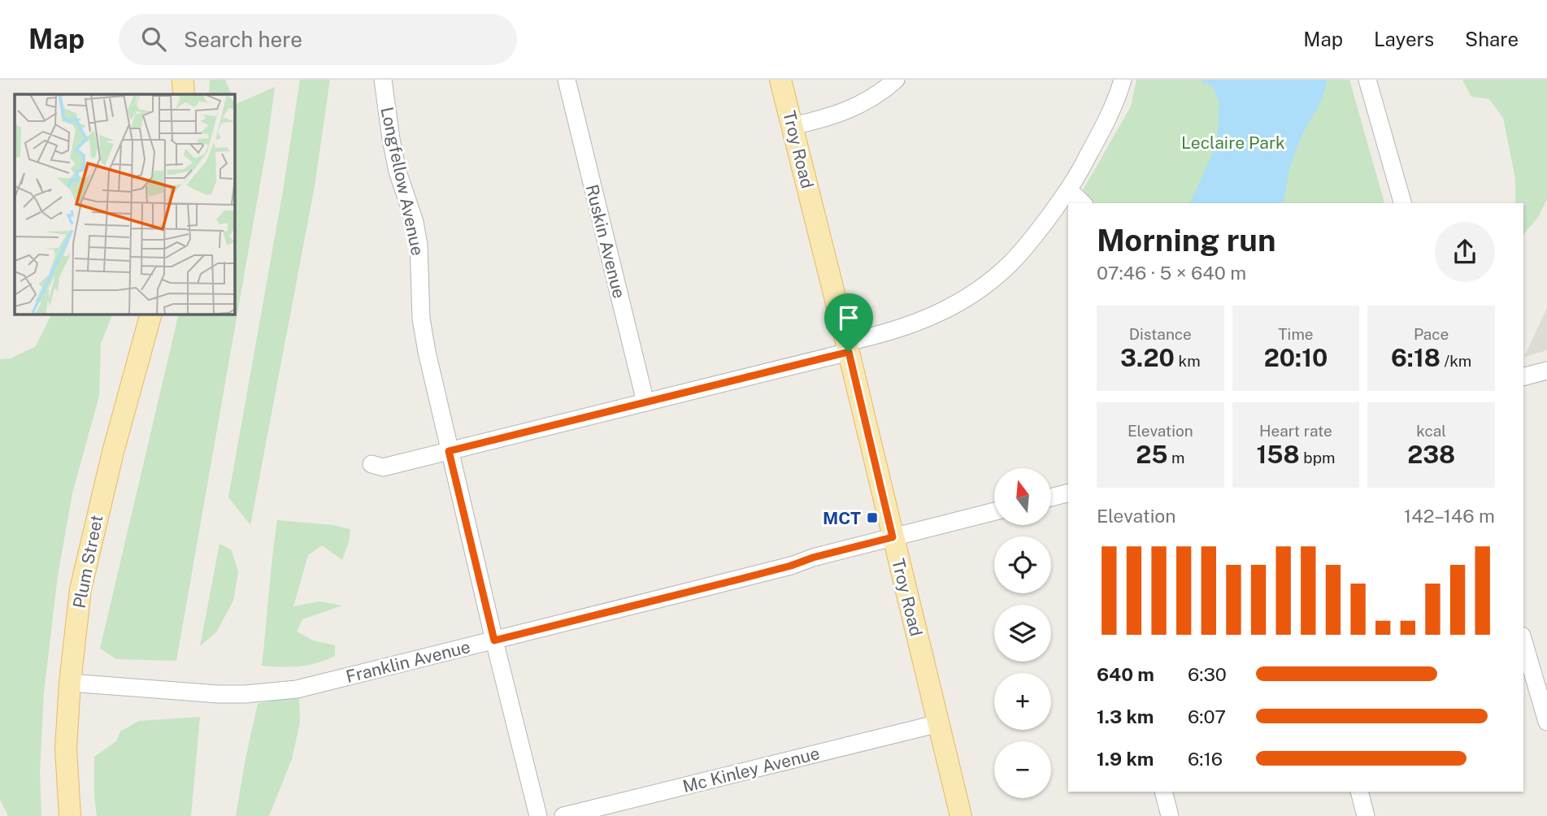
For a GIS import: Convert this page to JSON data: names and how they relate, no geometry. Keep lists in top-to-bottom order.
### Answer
{
  "streets": {
    "main road": ["Troy Road", "Plum Street"],
    "street": [
      "Longfellow Avenue",
      "Ruskin Avenue",
      "Franklin Avenue",
      "Mc Kinley Avenue"
    ]
  },
  "crossings": [
    ["Troy Road", "Franklin Avenue"],
    ["Troy Road", "Mc Kinley Avenue"],
    ["Longfellow Avenue", "Franklin Avenue"],
    ["Plum Street", "Franklin Avenue"]
  ],
  "parks": ["Leclaire Park"],
  "places": {
    "transit": ["MCT"]
  },
  "north": "top",
  "page": {
    "header": "Map",
    "search": "Search here",
    "nav": ["Map", "Layers", "Share"],
    "heading": ["Morning run", "07:46 · 5 × 640 m"],
    "stats": [
      ["Distance", "3.20 km"],
      ["Time", "20:10"],
      ["Pace", "6:18 /km"],
      ["Elevation", "25 m"],
      ["Heart rate", "158 bpm"],
      ["kcal", "238"]
    ],
    "map_buttons": ["+", "−"],
    "chart": ["Elevation", "142–146 m"],
    "list": [
      {
        "name": "640 m",
        "note": "6:30"
      },
      {
        "name": "1.3 km",
        "note": "6:07"
      },
      {
        "name": "1.9 km",
        "note": "6:16"
      }
    ]
  }
}
